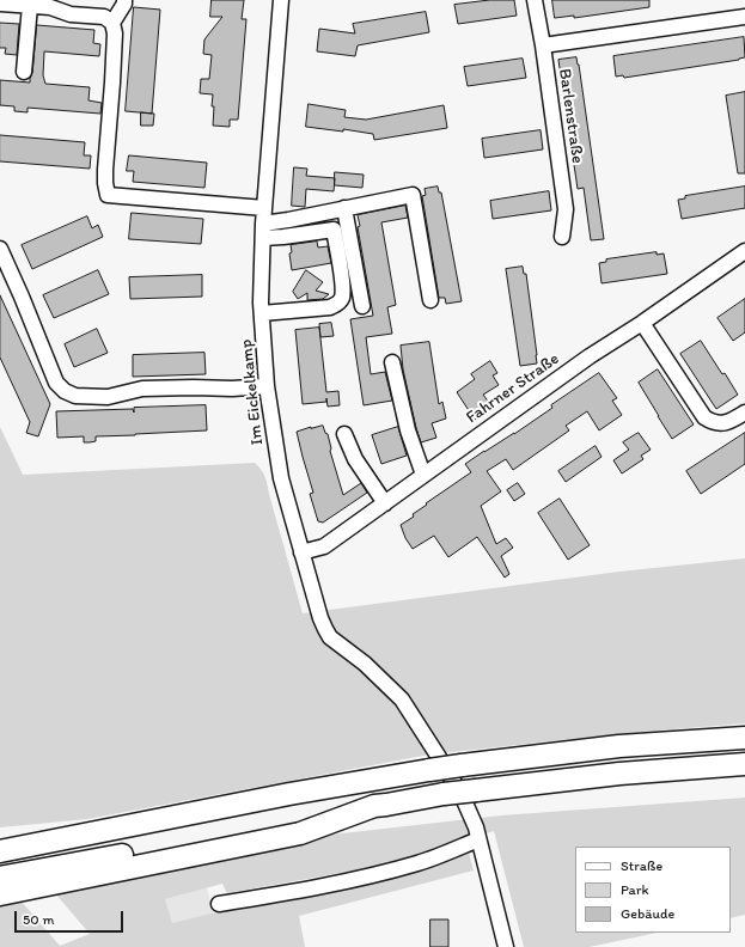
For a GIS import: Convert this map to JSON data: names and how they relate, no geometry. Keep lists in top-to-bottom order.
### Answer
{
  "streets": {
    "street": ["Barlenstraße", "Fahrner Straße", "Im Eickelkamp"]
  },
  "crossings": [
    ["Fahrner Straße", "Im Eickelkamp"]
  ],
  "legend": ["Straße", "Park", "Gebäude"],
  "scale_bar": "50 m"
}
